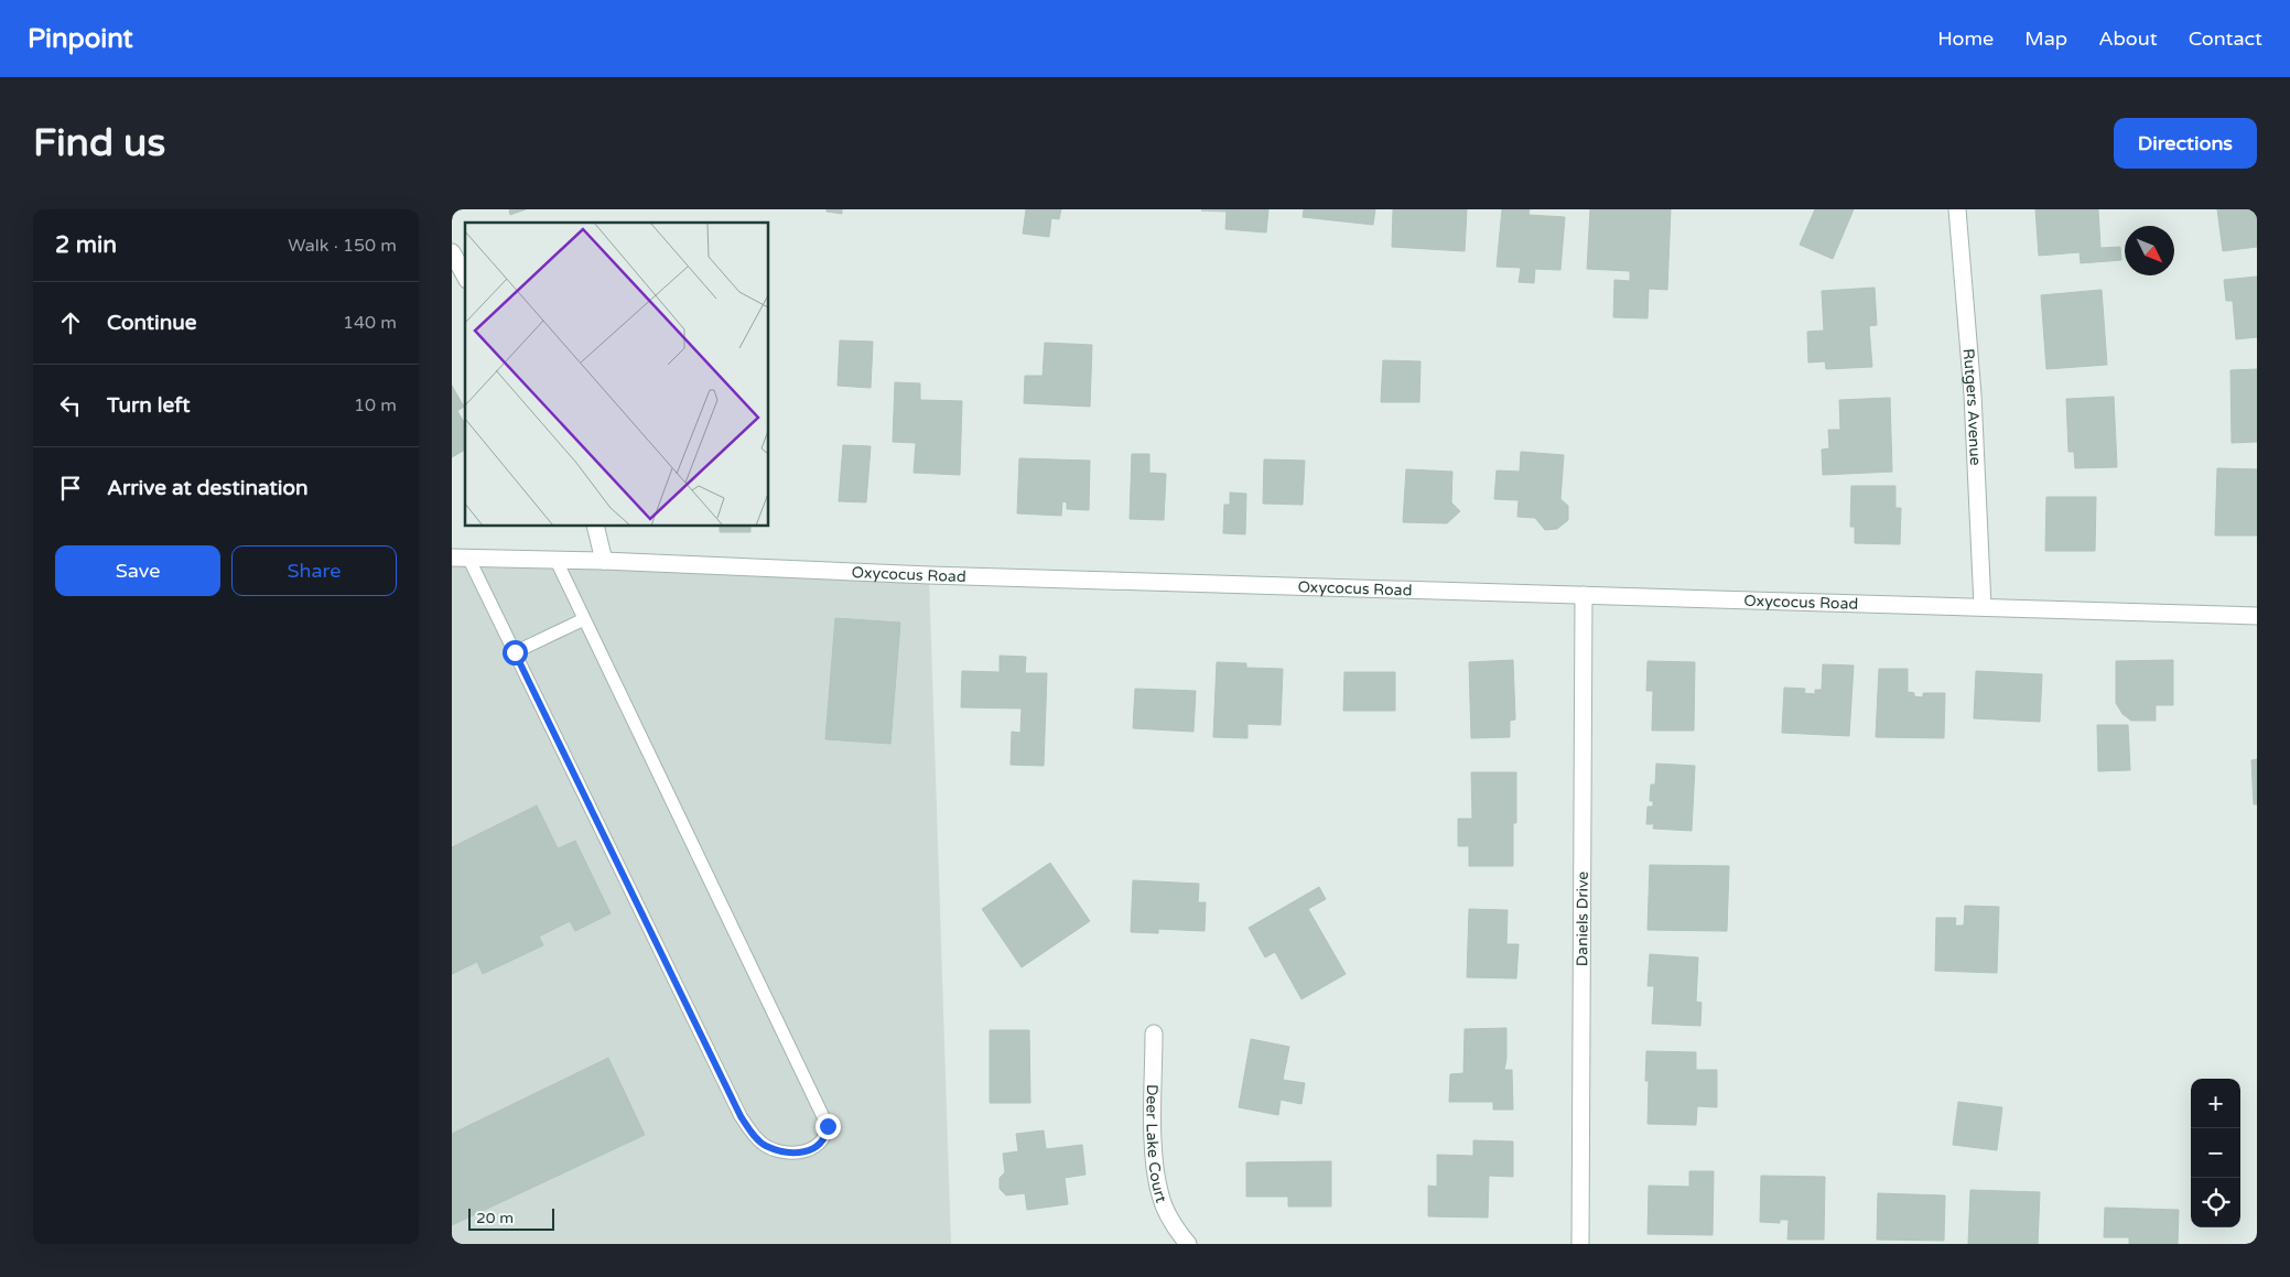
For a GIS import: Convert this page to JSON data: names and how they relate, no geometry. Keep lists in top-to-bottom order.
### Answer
{
  "streets": {
    "street": [
      "Rutgers Avenue",
      "Oxycocus Road",
      "Daniels Drive",
      "Deer Lake Court"
    ]
  },
  "crossings": [
    ["Rutgers Avenue", "Oxycocus Road"],
    ["Oxycocus Road", "Daniels Drive"]
  ],
  "scale_bar": "20 m",
  "north": "bottom right",
  "page": {
    "header": "Pinpoint",
    "nav": [
      "Home",
      "Map",
      "About",
      "Contact"
    ],
    "buttons": [
      "Directions",
      ["Save", "Share"]
    ],
    "title": "Find us",
    "heading": ["2 min", "Walk · 150 m"],
    "list": [
      ["Continue", "140 m"],
      ["Turn left", "10 m"],
      "Arrive at destination"
    ],
    "map_buttons": ["+", "−"],
    "scale": "20 m"
  }
}
